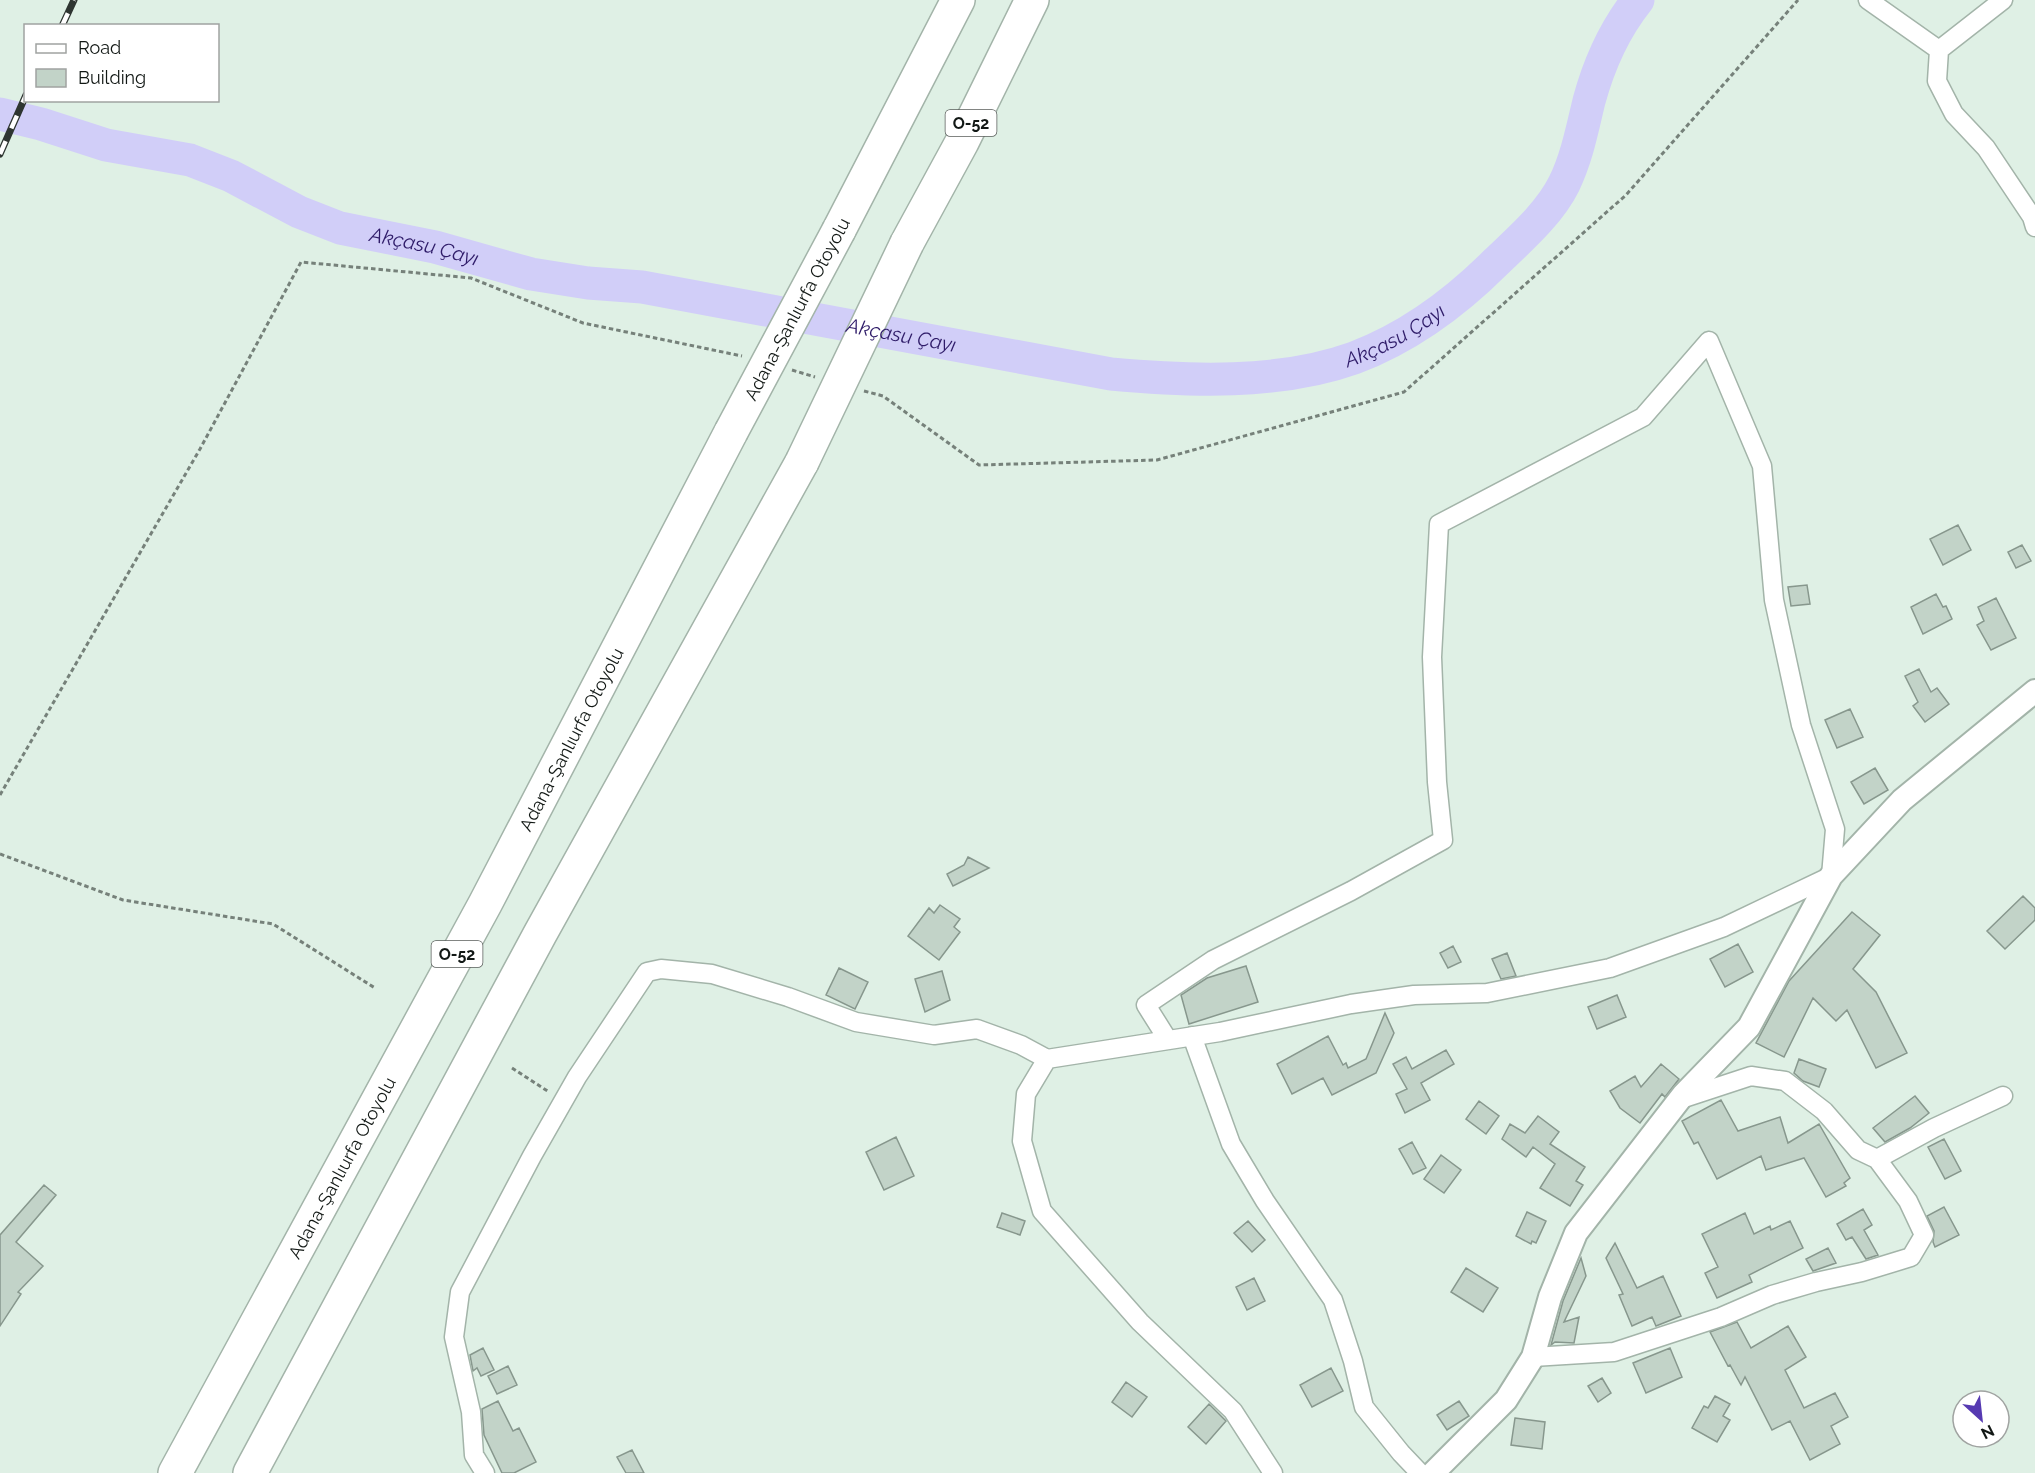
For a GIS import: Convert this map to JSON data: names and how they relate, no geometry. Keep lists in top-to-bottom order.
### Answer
{
  "streets": {
    "highway": ["O-52", "Adana-Şanlıurfa Otoyolu"]
  },
  "water": ["Akçasu Çayı"],
  "legend": ["Road", "Building"],
  "north": "bottom right"
}
